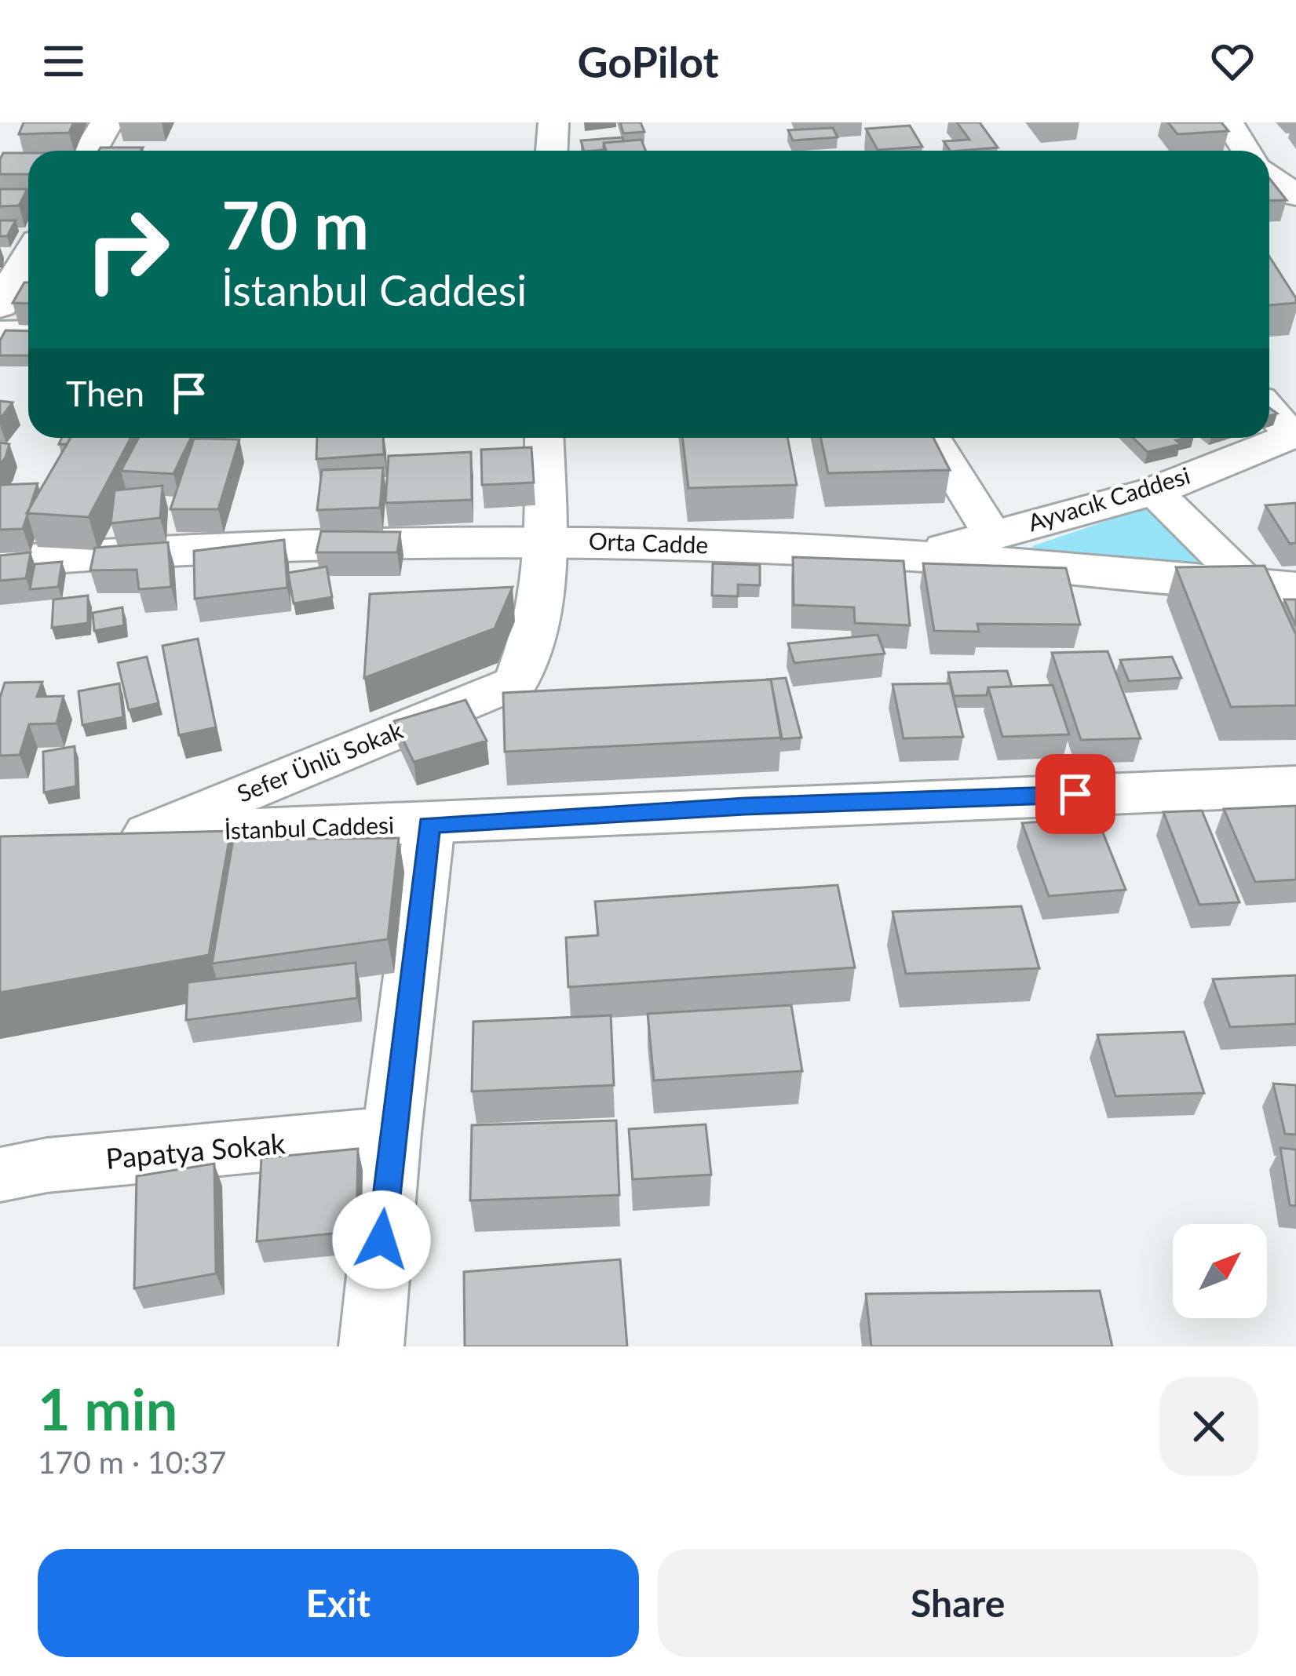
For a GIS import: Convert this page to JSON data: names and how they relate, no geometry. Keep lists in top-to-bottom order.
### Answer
{
  "streets": {
    "main road": ["Ayvacık Caddesi", "Orta Cadde", "İstanbul Caddesi"],
    "street": ["Sefer Ünlü Sokak", "Papatya Sokak"]
  },
  "crossings": [
    ["Ayvacık Caddesi", "Orta Cadde"],
    ["Orta Cadde", "Sefer Ünlü Sokak"],
    ["Sefer Ünlü Sokak", "İstanbul Caddesi"]
  ],
  "north": "top right",
  "page": {
    "header": "GoPilot",
    "turn": ["70 m", "İstanbul Caddesi"],
    "then": "Then",
    "heading": ["1 min", "170 m · 10:37"],
    "buttons": ["Exit", "Share"]
  }
}
